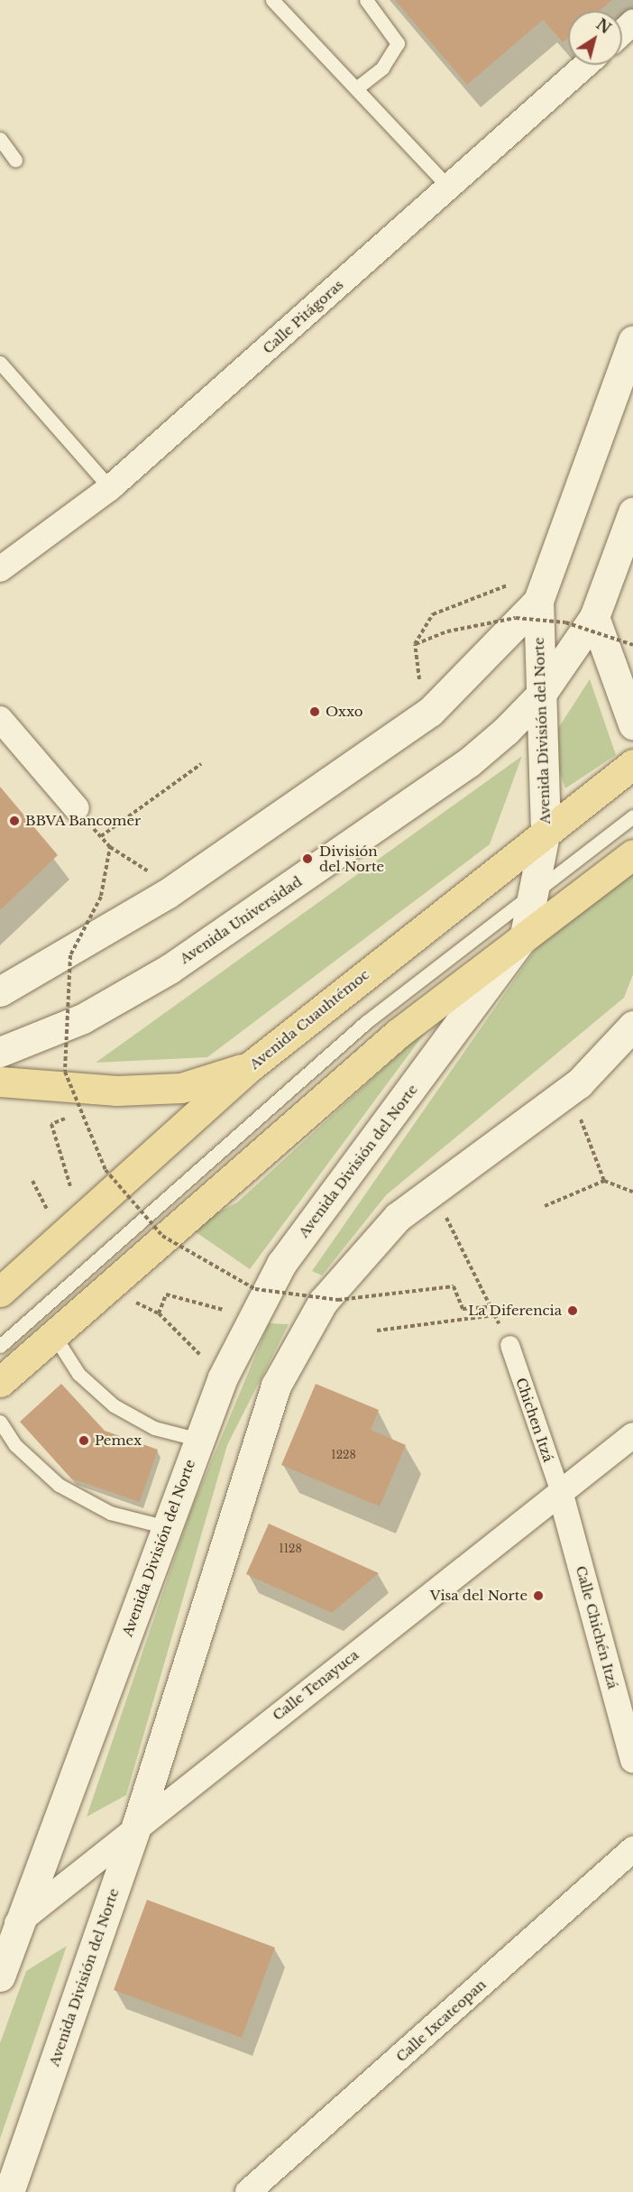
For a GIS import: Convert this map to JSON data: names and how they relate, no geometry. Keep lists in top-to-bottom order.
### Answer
{
  "streets": {
    "main road": ["Avenida División del Norte", "Avenida Universidad", "Avenida Cuauhtémoc"],
    "street": [
      "Calle Pitágoras",
      "Chichen Itzá",
      "Calle Chichén Itzá",
      "Calle Tenayuca",
      "Calle Ixcateopan"
    ]
  },
  "crossings": [
    ["Avenida División del Norte", "Avenida Universidad"],
    ["Avenida División del Norte", "Avenida Cuauhtémoc"],
    ["Avenida División del Norte", "Calle Tenayuca"],
    ["Chichen Itzá", "Calle Chichén Itzá"],
    ["Chichen Itzá", "Calle Tenayuca"],
    ["Calle Chichén Itzá", "Calle Tenayuca"]
  ],
  "places": [
    "Oxxo",
    "BBVA Bancomer",
    "División del Norte",
    "La Diferencia",
    "Pemex",
    "Visa del Norte"
  ],
  "house_numbers": ["1228", "1128"],
  "north": "top right"
}
